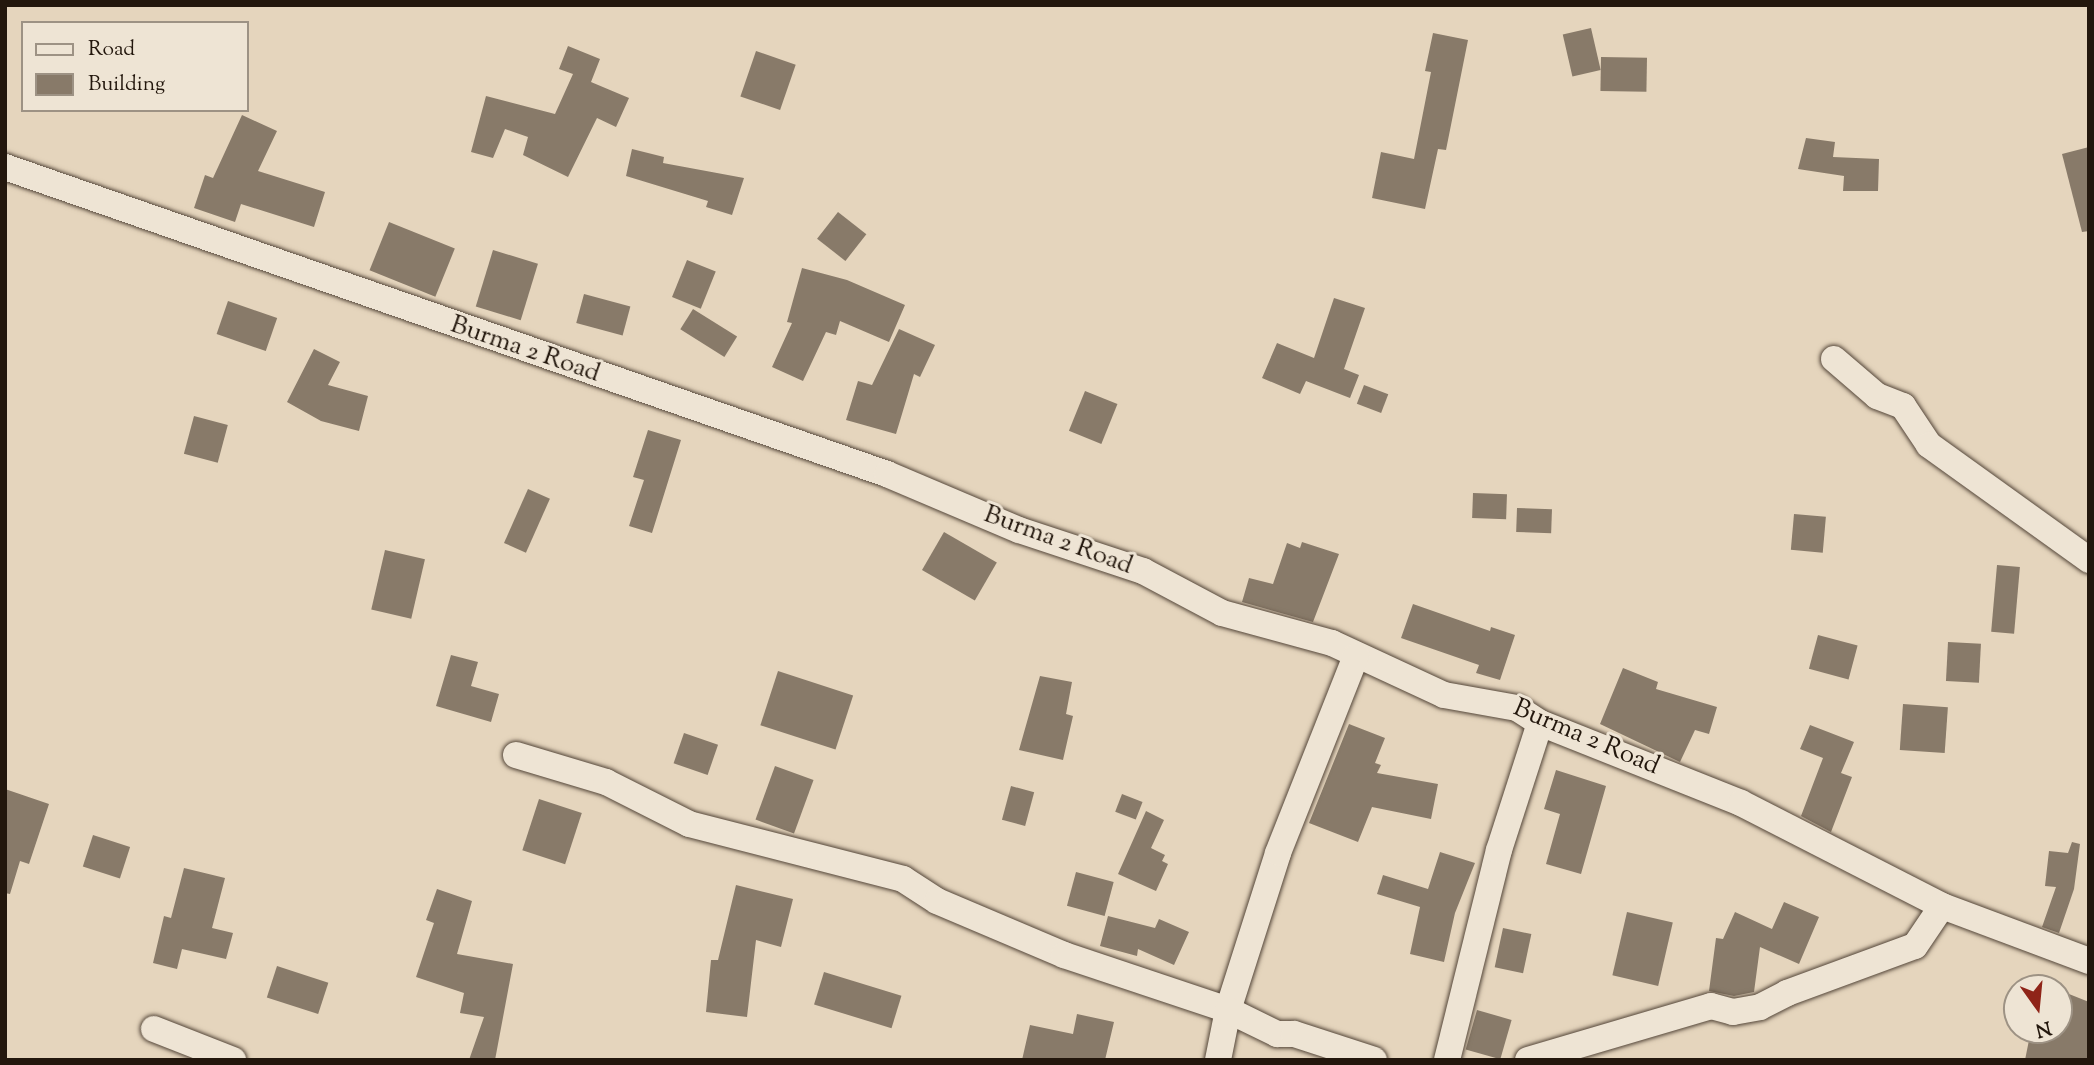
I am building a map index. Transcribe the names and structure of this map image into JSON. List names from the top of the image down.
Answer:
{
  "streets": {
    "street": ["Burma 2 Road"]
  },
  "legend": ["Road", "Building"],
  "north": "bottom"
}
